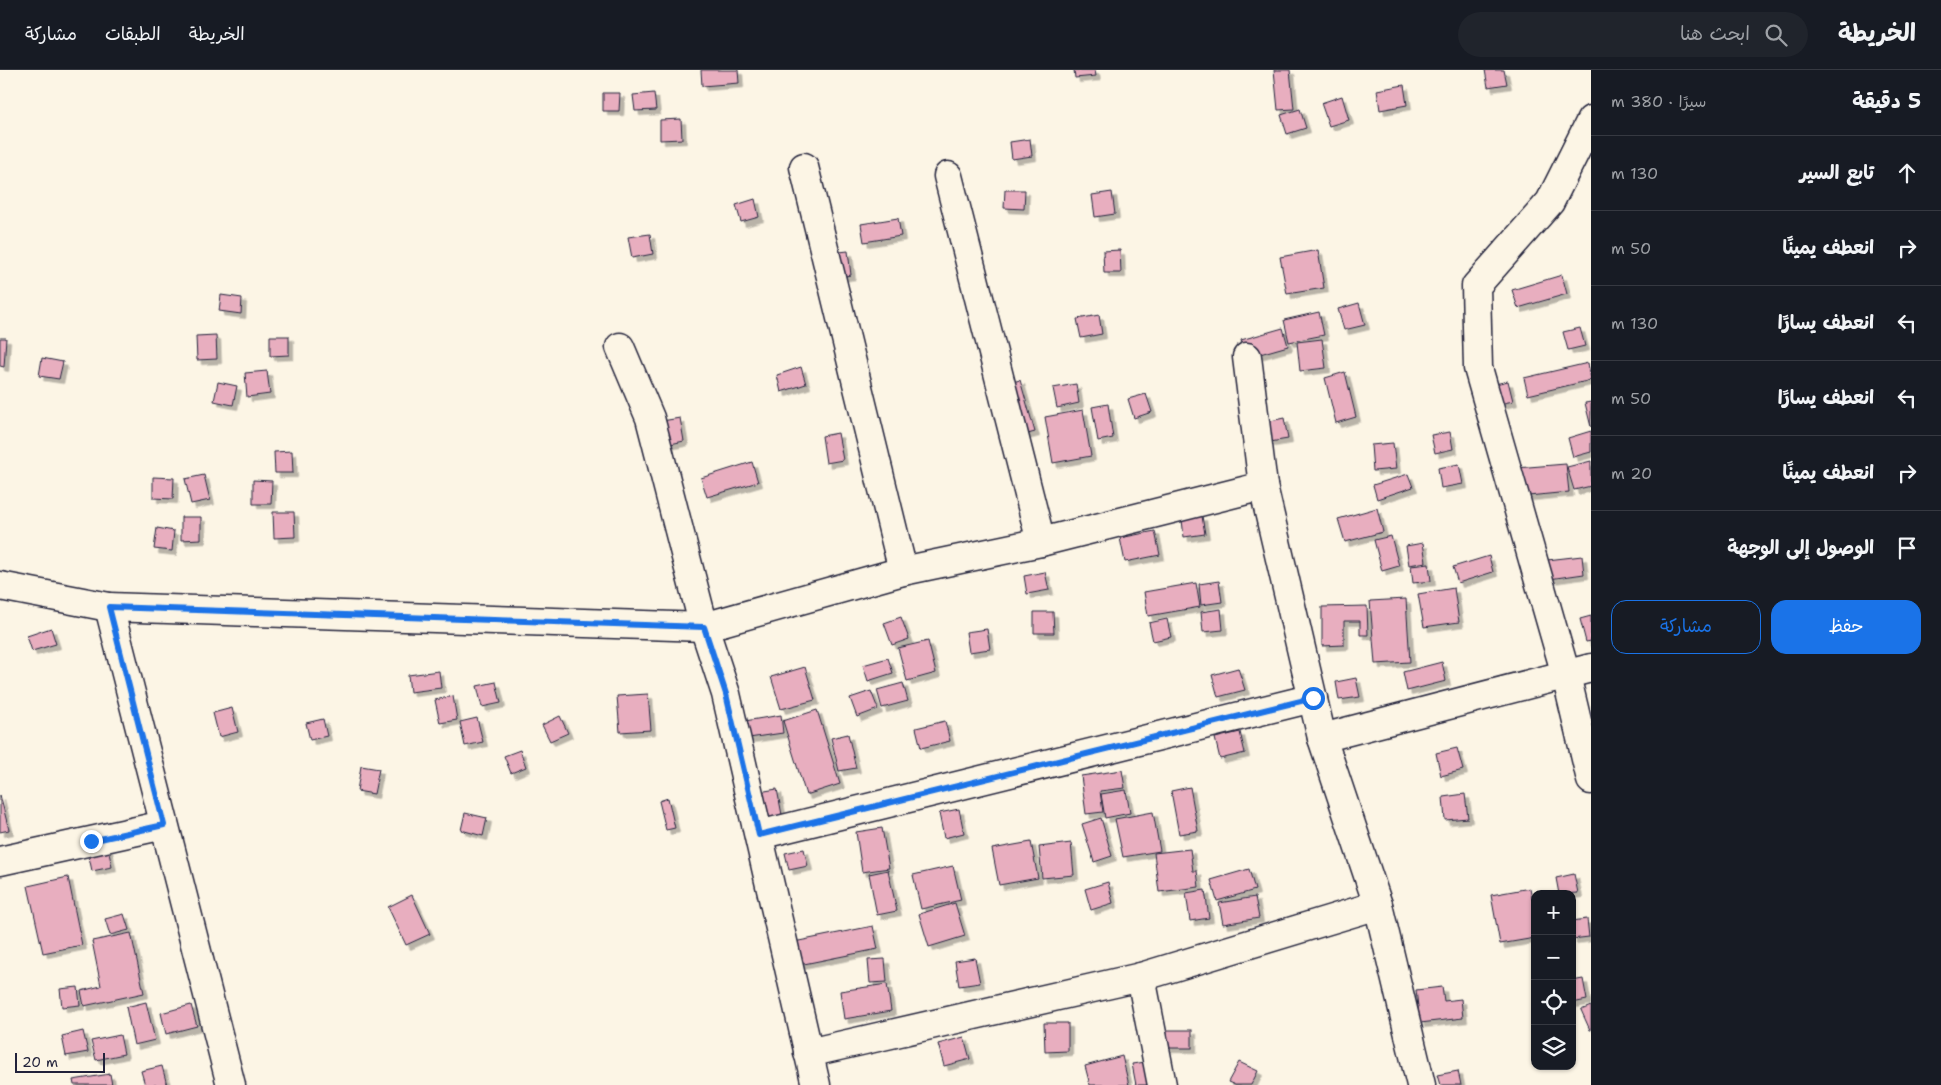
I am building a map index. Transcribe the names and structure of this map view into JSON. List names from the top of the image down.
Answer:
{
  "scale_bar": "20 m",
  "page": {
    "header": "الخريطة",
    "search": "ابحث هنا",
    "nav": ["الخريطة", "الطبقات", "مشاركة"],
    "heading": ["5 دقيقة", "سيرًا · 380 m"],
    "list": [
      ["تابع السير", "130 m"],
      ["انعطف يمينًا", "50 m"],
      ["انعطف يسارًا", "130 m"],
      ["انعطف يسارًا", "50 m"],
      ["انعطف يمينًا", "20 m"],
      "الوصول إلى الوجهة"
    ],
    "buttons": ["حفظ", "مشاركة"],
    "map_buttons": ["+", "−"],
    "scale": "20 m"
  }
}
